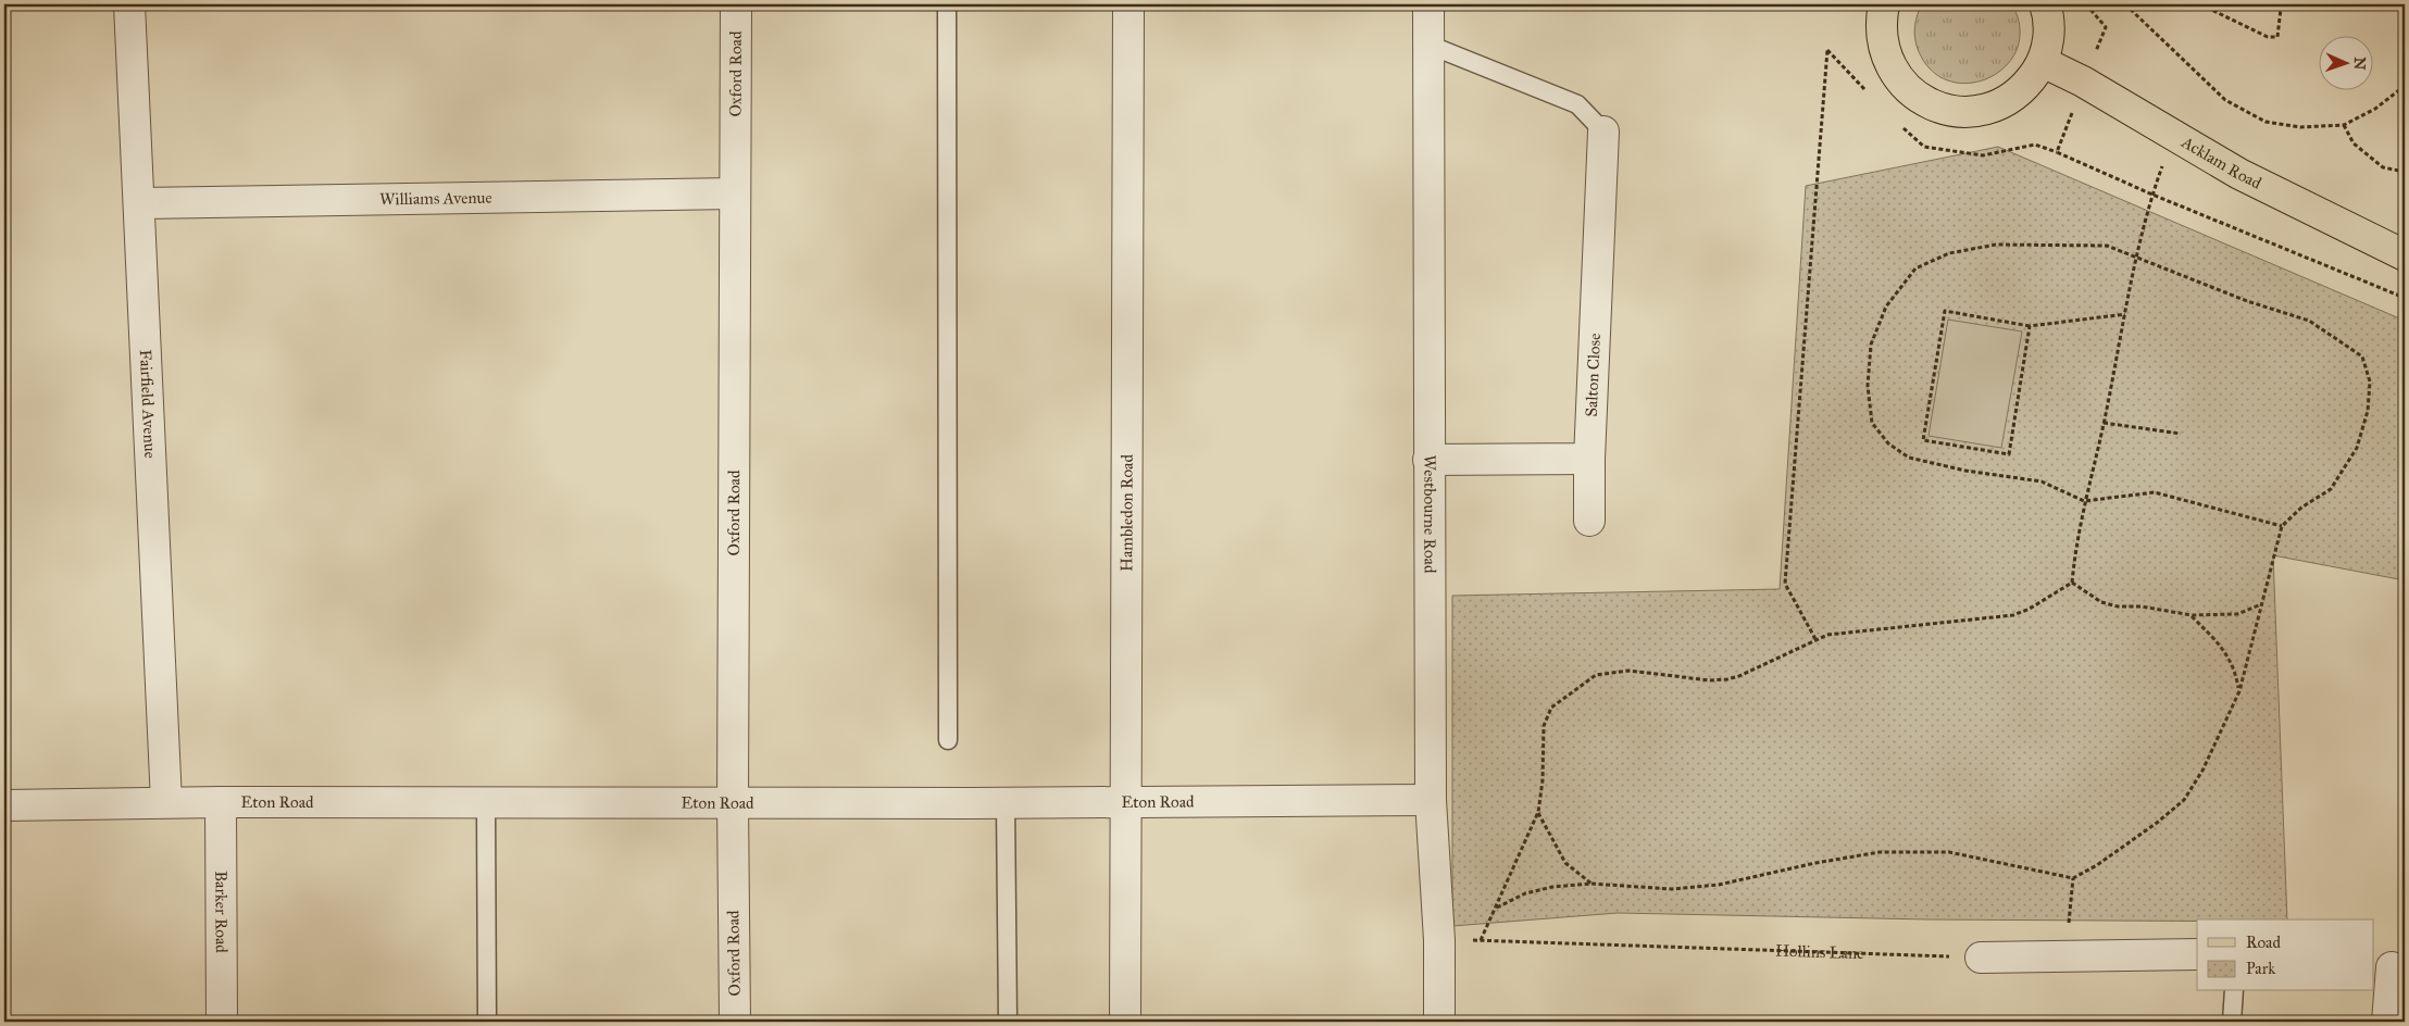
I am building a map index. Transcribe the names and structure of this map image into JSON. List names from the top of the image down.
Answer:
{
  "streets": {
    "main road": ["Acklam Road"],
    "street": [
      "Oxford Road",
      "Williams Avenue",
      "Salton Close",
      "Fairfield Avenue",
      "Hambledon Road",
      "Westbourne Road",
      "Eton Road",
      "Barker Road"
    ],
    "path": ["Hollins Lane"]
  },
  "crossings": [
    ["Oxford Road", "Williams Avenue"],
    ["Oxford Road", "Eton Road"],
    ["Williams Avenue", "Fairfield Avenue"],
    ["Fairfield Avenue", "Eton Road"],
    ["Hambledon Road", "Eton Road"],
    ["Westbourne Road", "Eton Road"],
    ["Westbourne Road", "Hollins Lane"],
    ["Eton Road", "Barker Road"]
  ],
  "legend": ["Road", "Park"],
  "north": "right"
}
